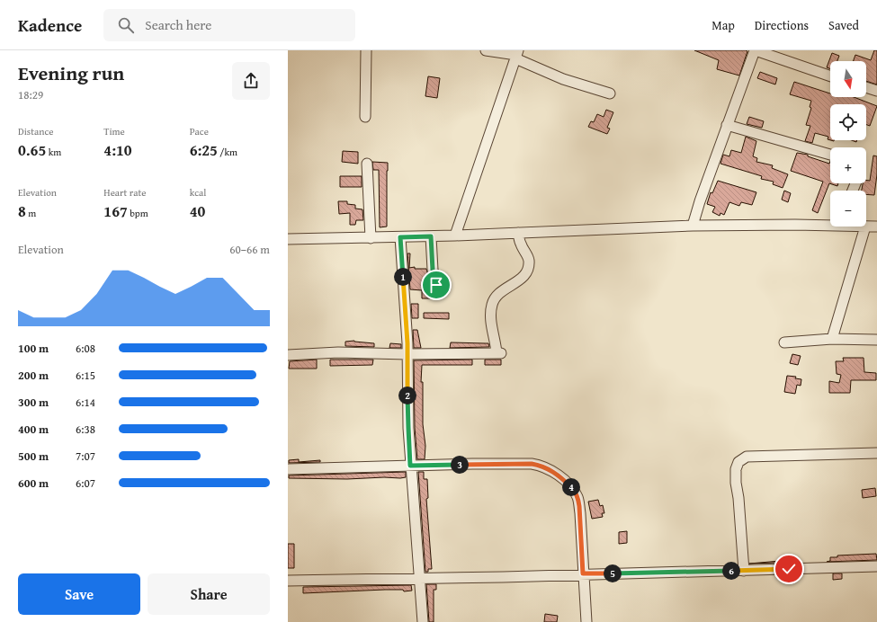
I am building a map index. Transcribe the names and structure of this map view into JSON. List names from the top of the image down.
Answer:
{
  "north": "bottom",
  "page": {
    "header": "Kadence",
    "search": "Search here",
    "nav": ["Map", "Directions", "Saved"],
    "heading": ["Evening run", "18:29"],
    "map_buttons": ["+", "−"],
    "stats": [
      ["Distance", "0.65 km"],
      ["Time", "4:10"],
      ["Pace", "6:25 /km"],
      ["Elevation", "8 m"],
      ["Heart rate", "167 bpm"],
      ["kcal", "40"]
    ],
    "chart": ["Elevation", "60–66 m"],
    "pins": [
      "1",
      "2",
      "3",
      "4",
      "6",
      "5"
    ],
    "list": [
      {
        "name": "100 m",
        "note": "6:08"
      },
      {
        "name": "200 m",
        "note": "6:15"
      },
      {
        "name": "300 m",
        "note": "6:14"
      },
      {
        "name": "400 m",
        "note": "6:38"
      },
      {
        "name": "500 m",
        "note": "7:07"
      },
      {
        "name": "600 m",
        "note": "6:07"
      }
    ],
    "buttons": ["Save", "Share"]
  }
}
